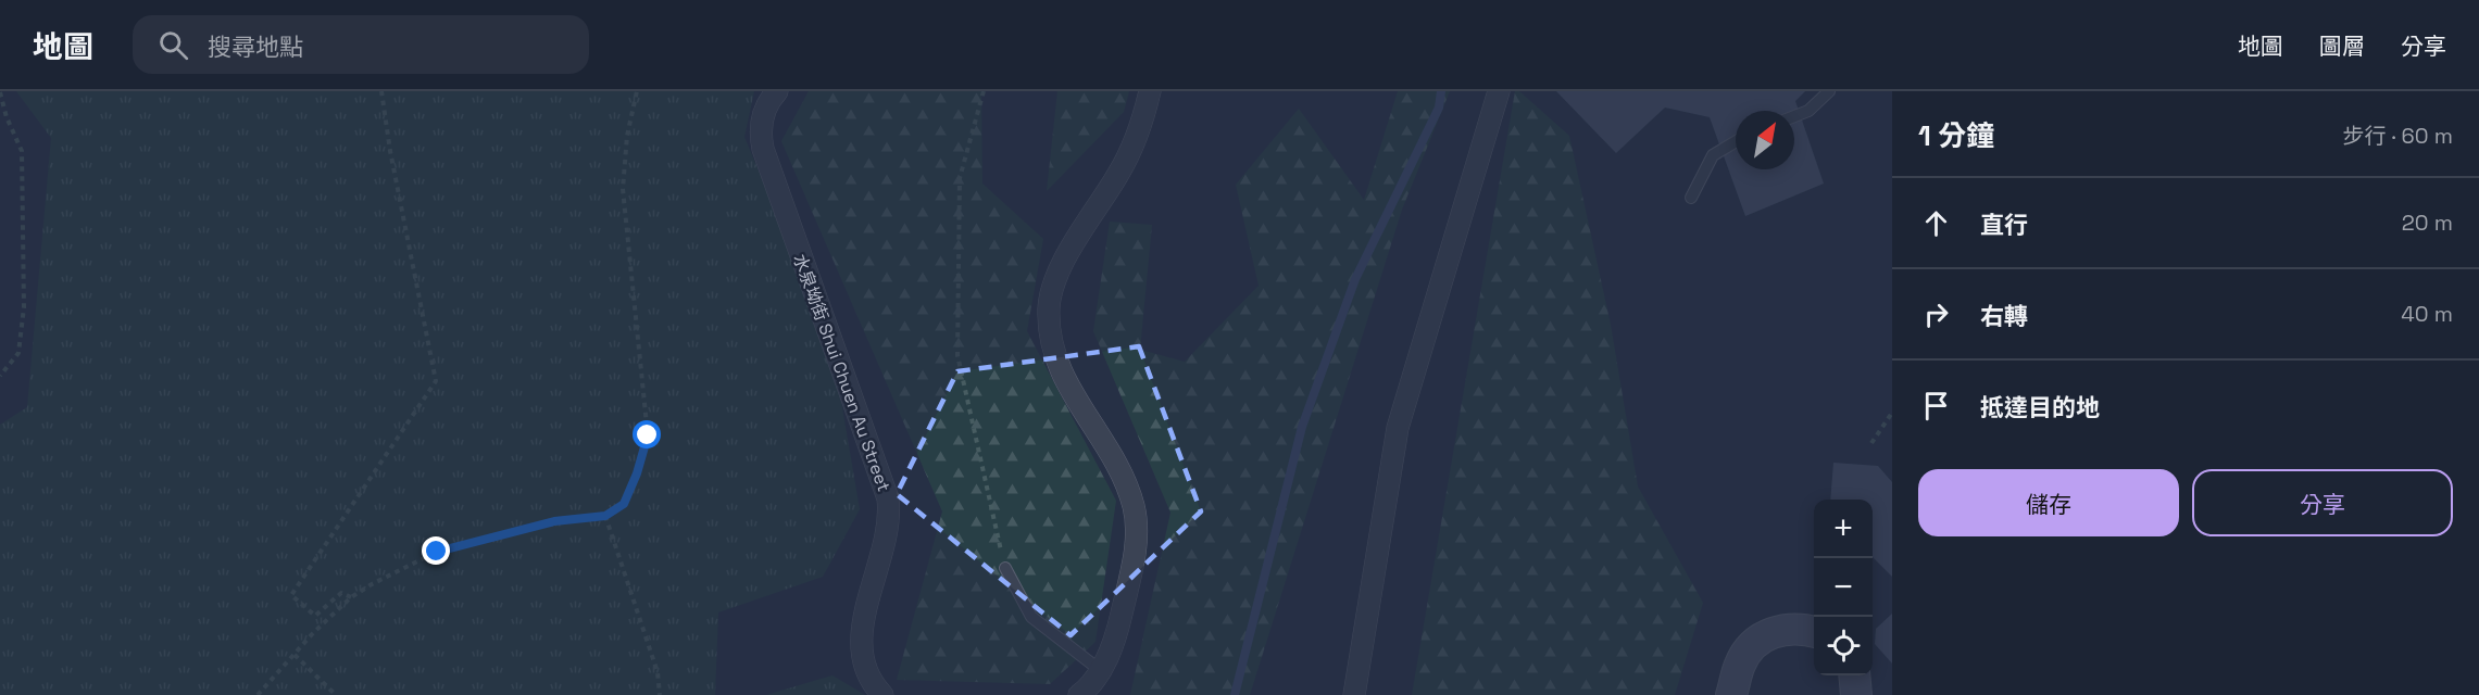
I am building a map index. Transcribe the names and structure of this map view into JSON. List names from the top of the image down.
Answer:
{
  "streets": {
    "street": ["水泉坳街 Shui Chuen Au Street"]
  },
  "north": "top right",
  "page": {
    "header": "地圖",
    "search": "搜尋地點",
    "nav": ["地圖", "圖層", "分享"],
    "heading": ["1 分鐘", "步行 · 60 m"],
    "list": [
      ["直行", "20 m"],
      ["右轉", "40 m"],
      "抵達目的地"
    ],
    "buttons": ["儲存", "分享"],
    "map_buttons": ["+", "−"]
  }
}
